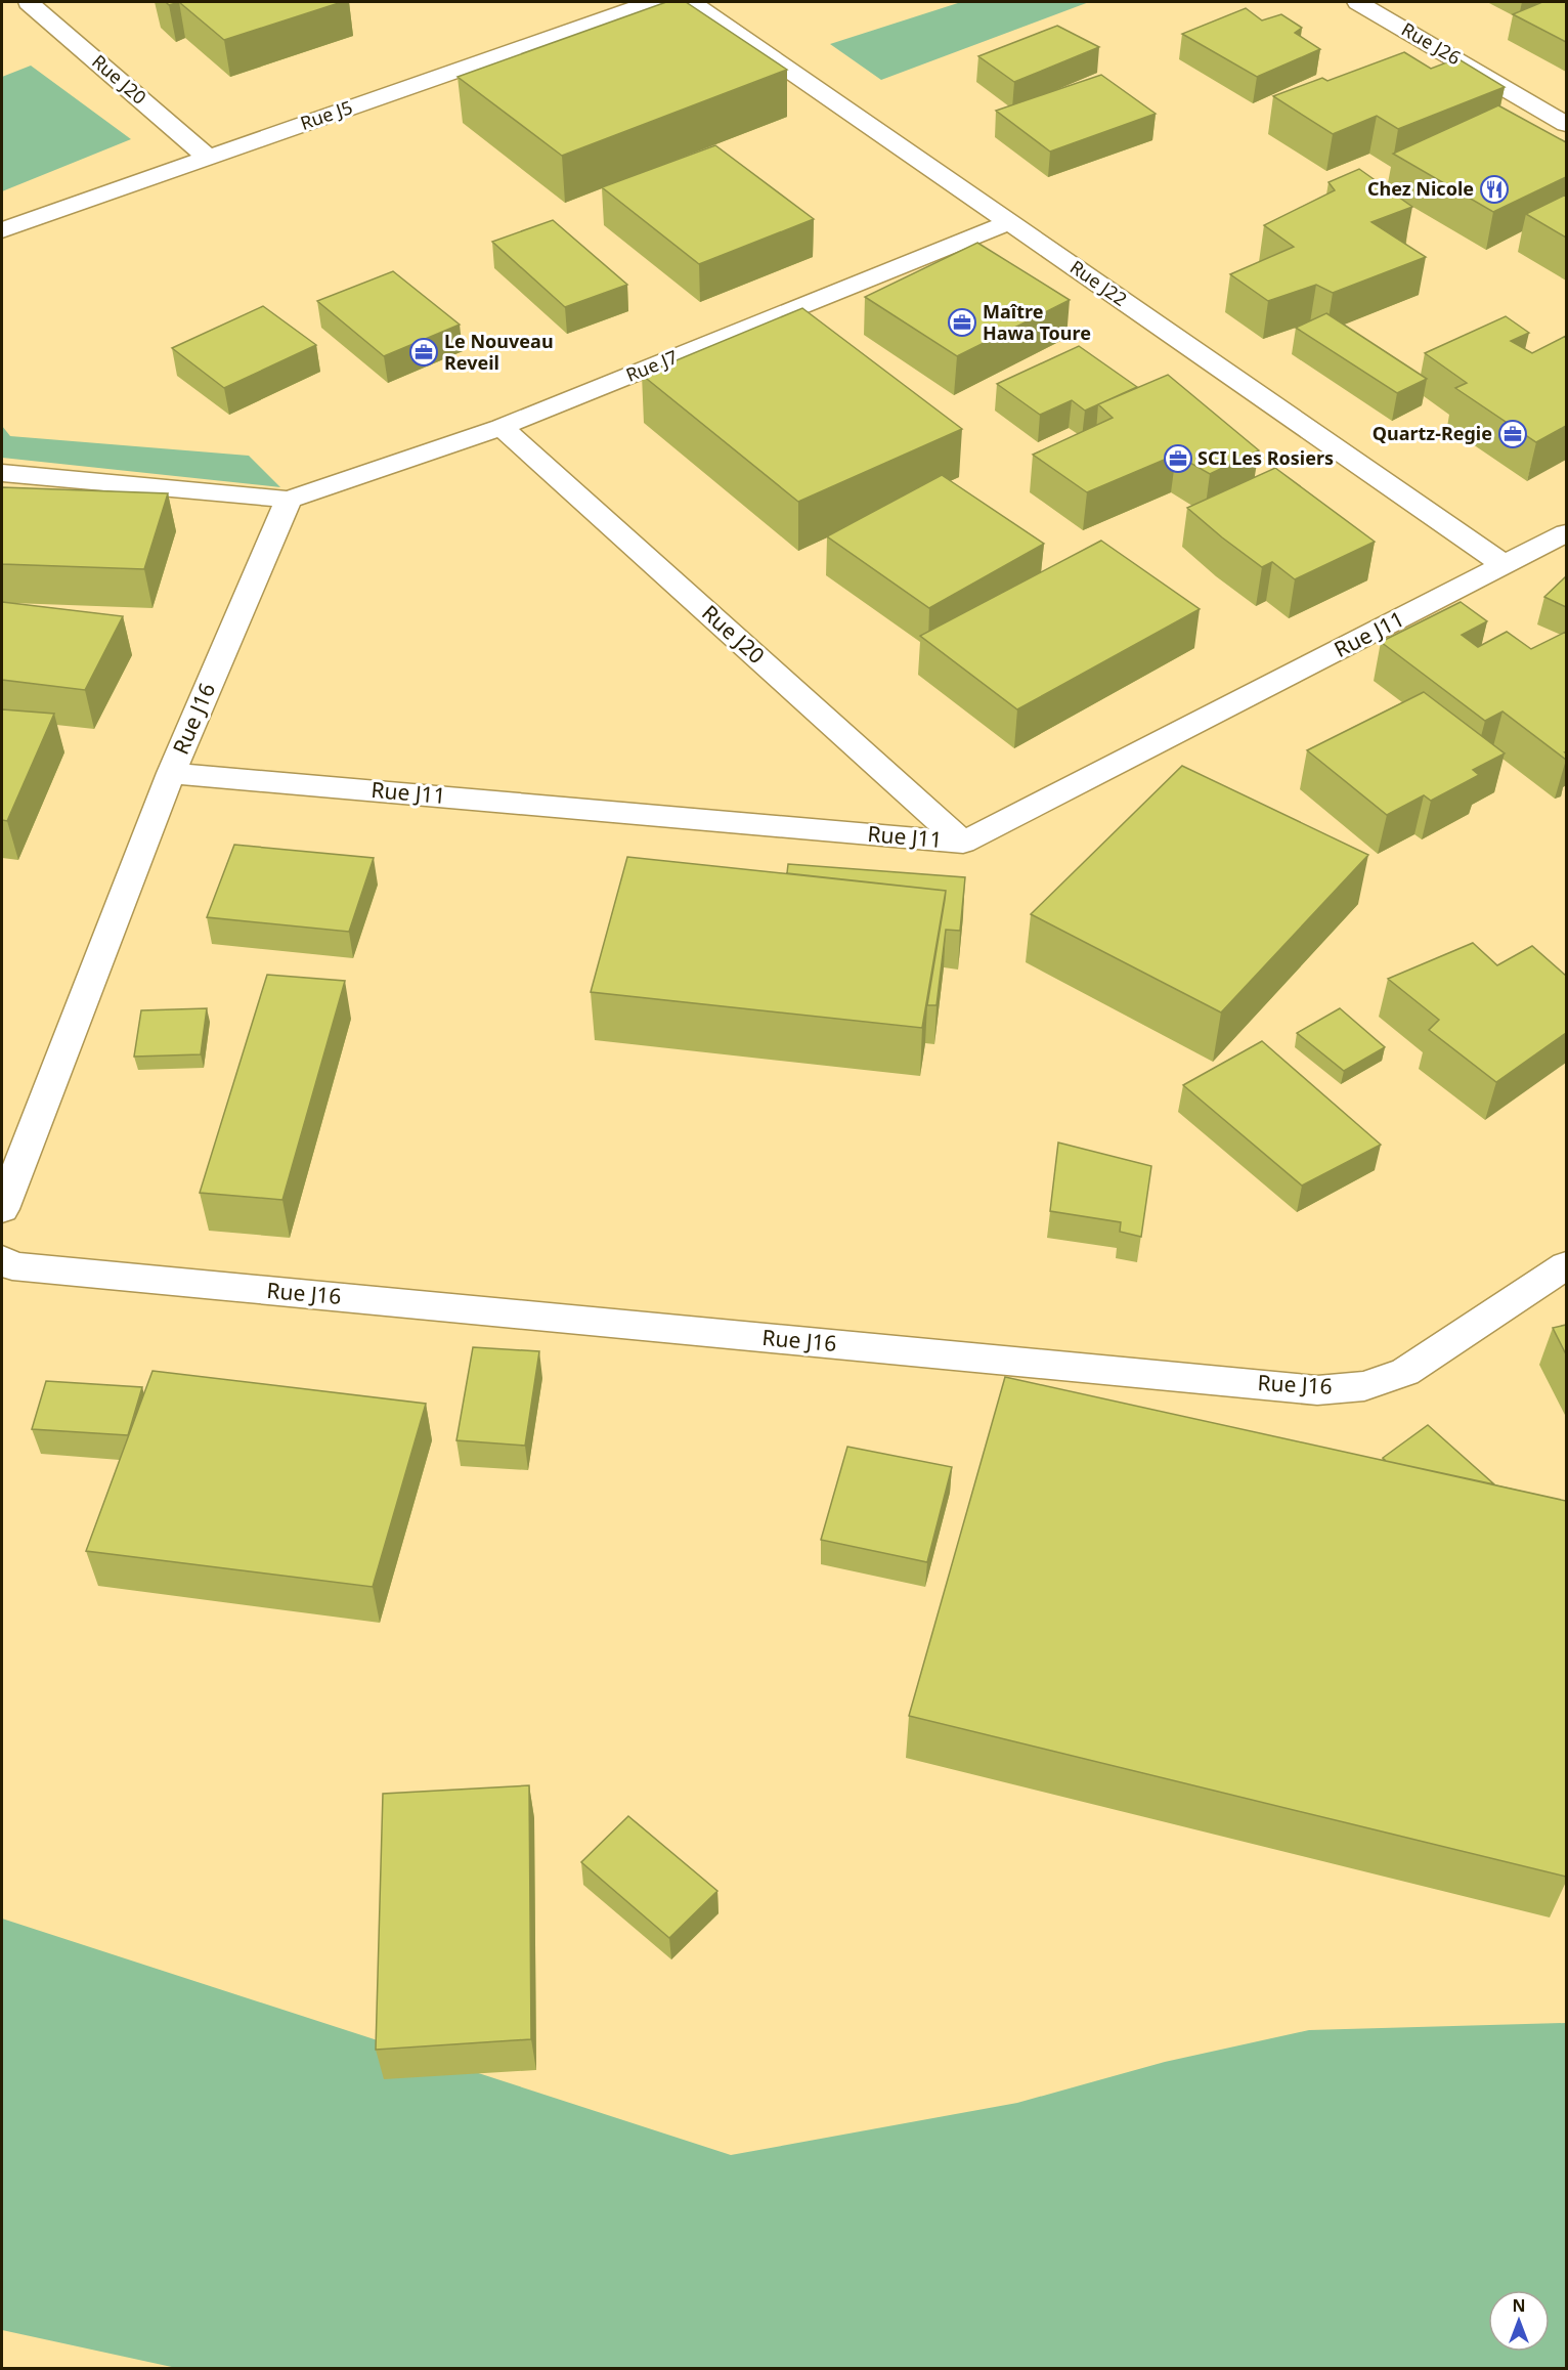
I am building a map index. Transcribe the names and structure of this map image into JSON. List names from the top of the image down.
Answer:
{
  "streets": {
    "street": [
      "Rue J26",
      "Rue J20",
      "Rue J5",
      "Rue J22",
      "Rue J7",
      "Rue J11",
      "Rue J16"
    ]
  },
  "crossings": [
    ["Rue J20", "Rue J5"],
    ["Rue J20", "Rue J7"],
    ["Rue J20", "Rue J11"],
    ["Rue J22", "Rue J7"],
    ["Rue J22", "Rue J11"],
    ["Rue J7", "Rue J16"],
    ["Rue J11", "Rue J16"]
  ],
  "places": {
    "restaurant": ["Chez Nicole"],
    "office": [
      "Maître Hawa Toure",
      "Le Nouveau Reveil",
      "Quartz-Regie",
      "SCI Les Rosiers"
    ]
  },
  "north": "top"
}
